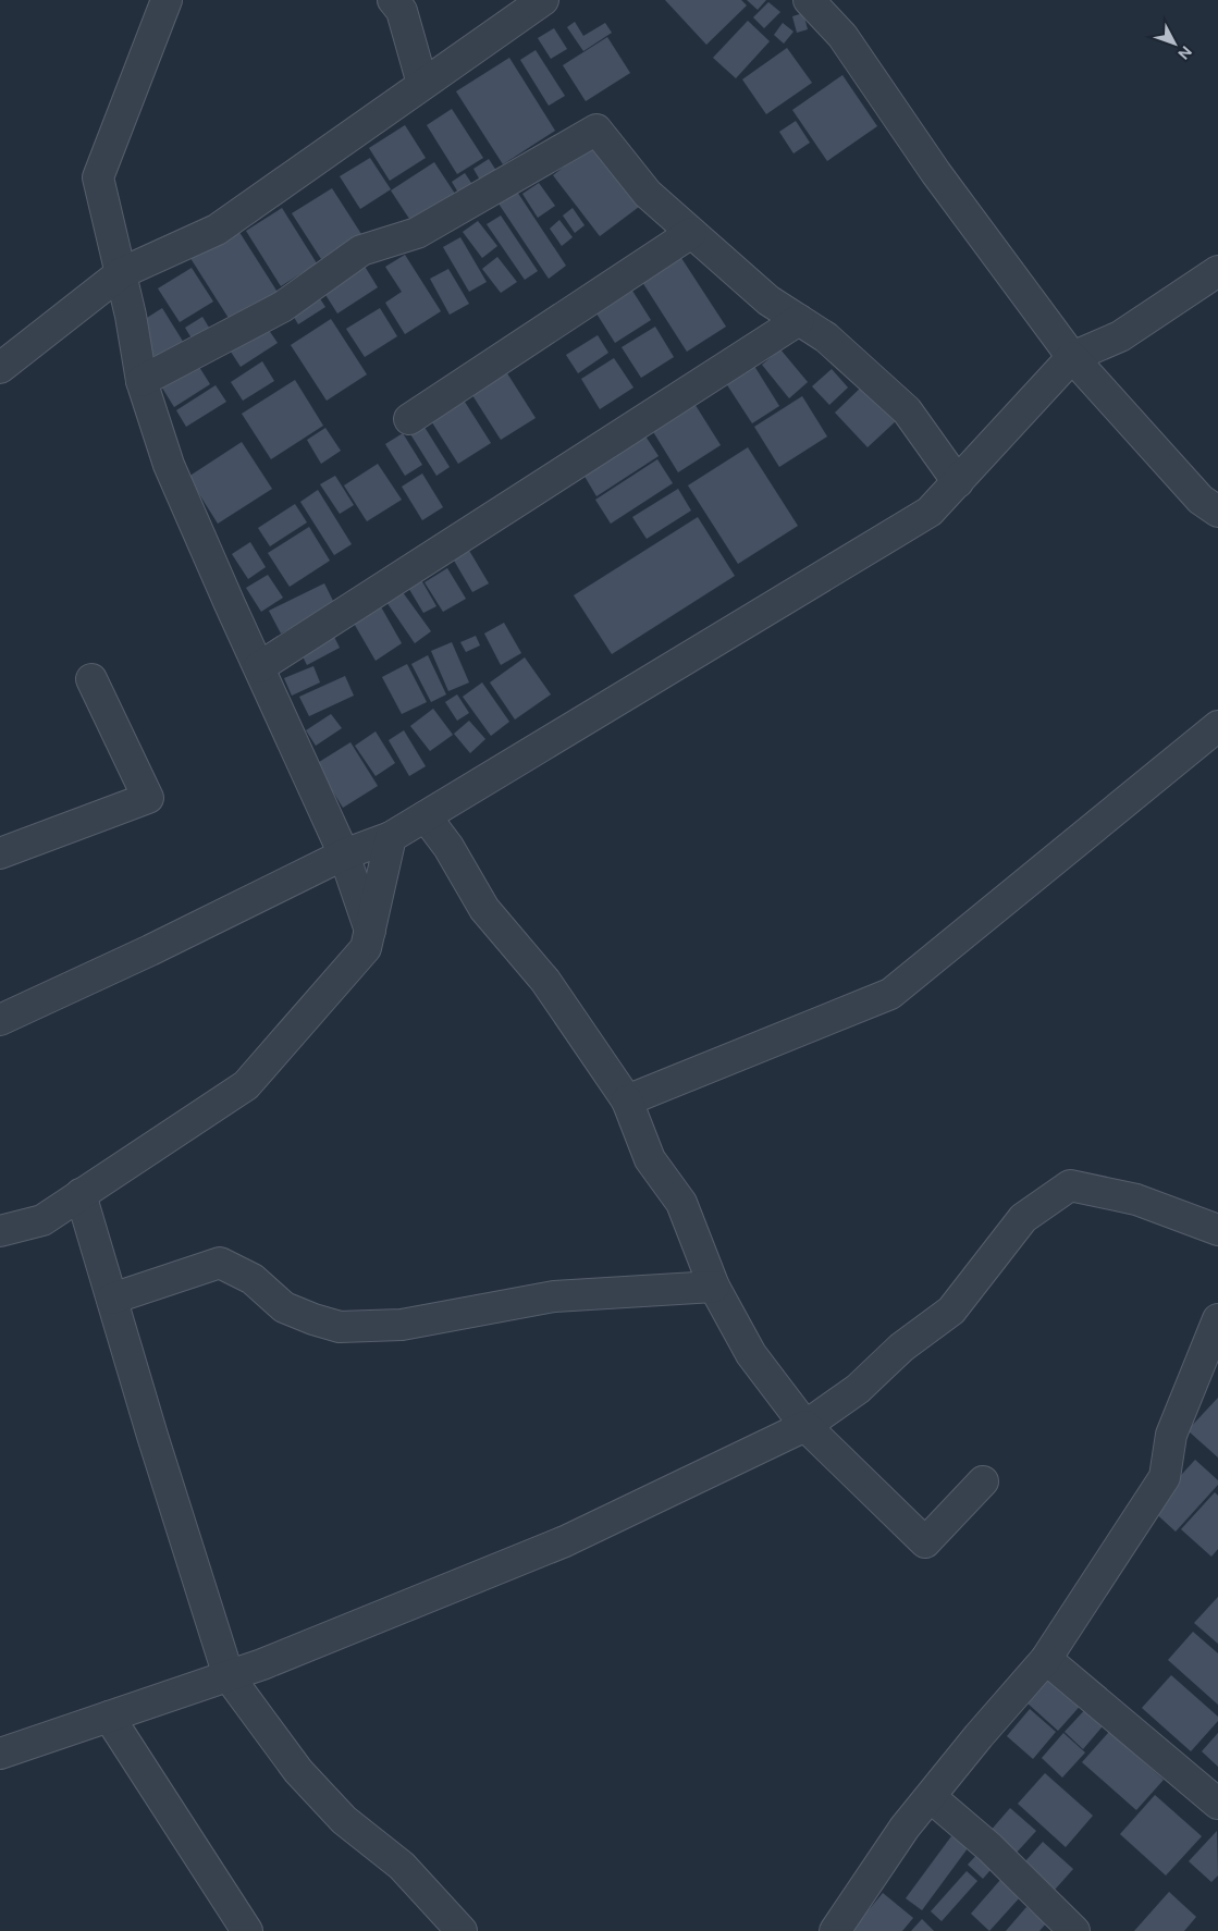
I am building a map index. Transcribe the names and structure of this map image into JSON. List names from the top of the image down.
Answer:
{
  "north": "bottom right"
}
